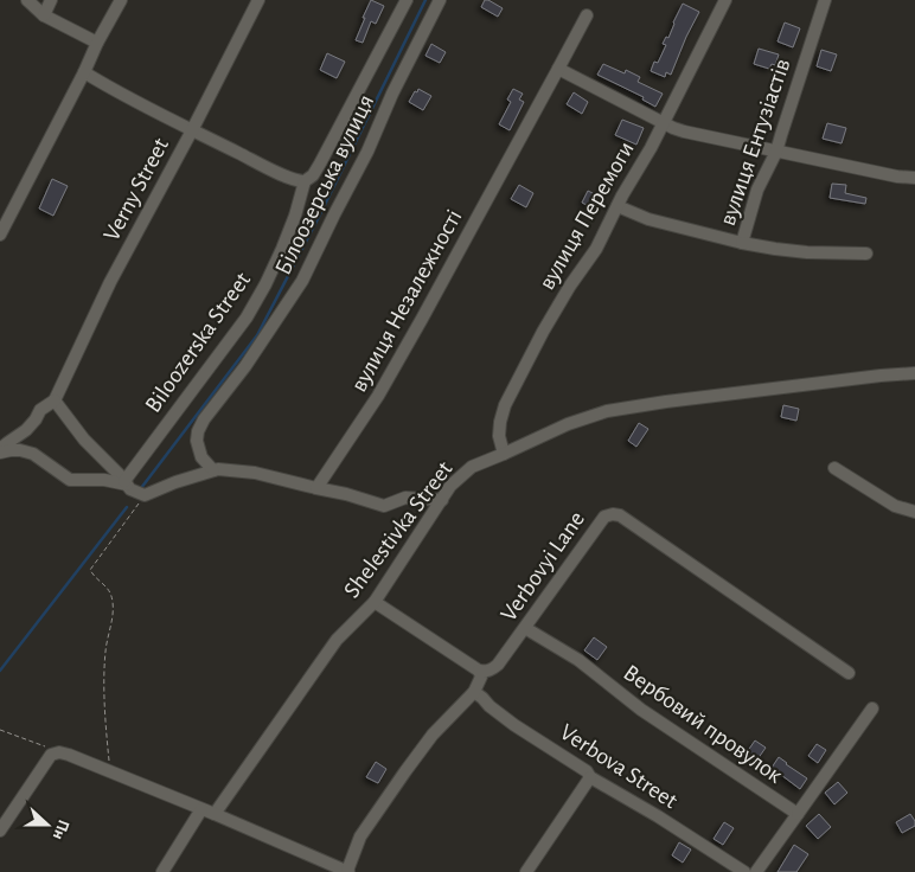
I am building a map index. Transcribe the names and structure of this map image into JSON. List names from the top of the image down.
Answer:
{
  "streets": {
    "street": [
      "вулиця Ентузіастів",
      "Білоозерська вулиця",
      "Verny Street",
      "вулиця Перемоги",
      "вулиця Незалежності",
      "Biloozerska Street",
      "Shelestivka Street",
      "Verbovyi Lane",
      "Вербовий провулок",
      "Verbova Street"
    ]
  },
  "crossings": [
    ["вулиця Ентузіастів", "вулиця Перемоги"],
    ["вулиця Перемоги", "Shelestivka Street"],
    ["Verbovyi Lane", "Вербовий провулок"]
  ],
  "north": "right"
}
